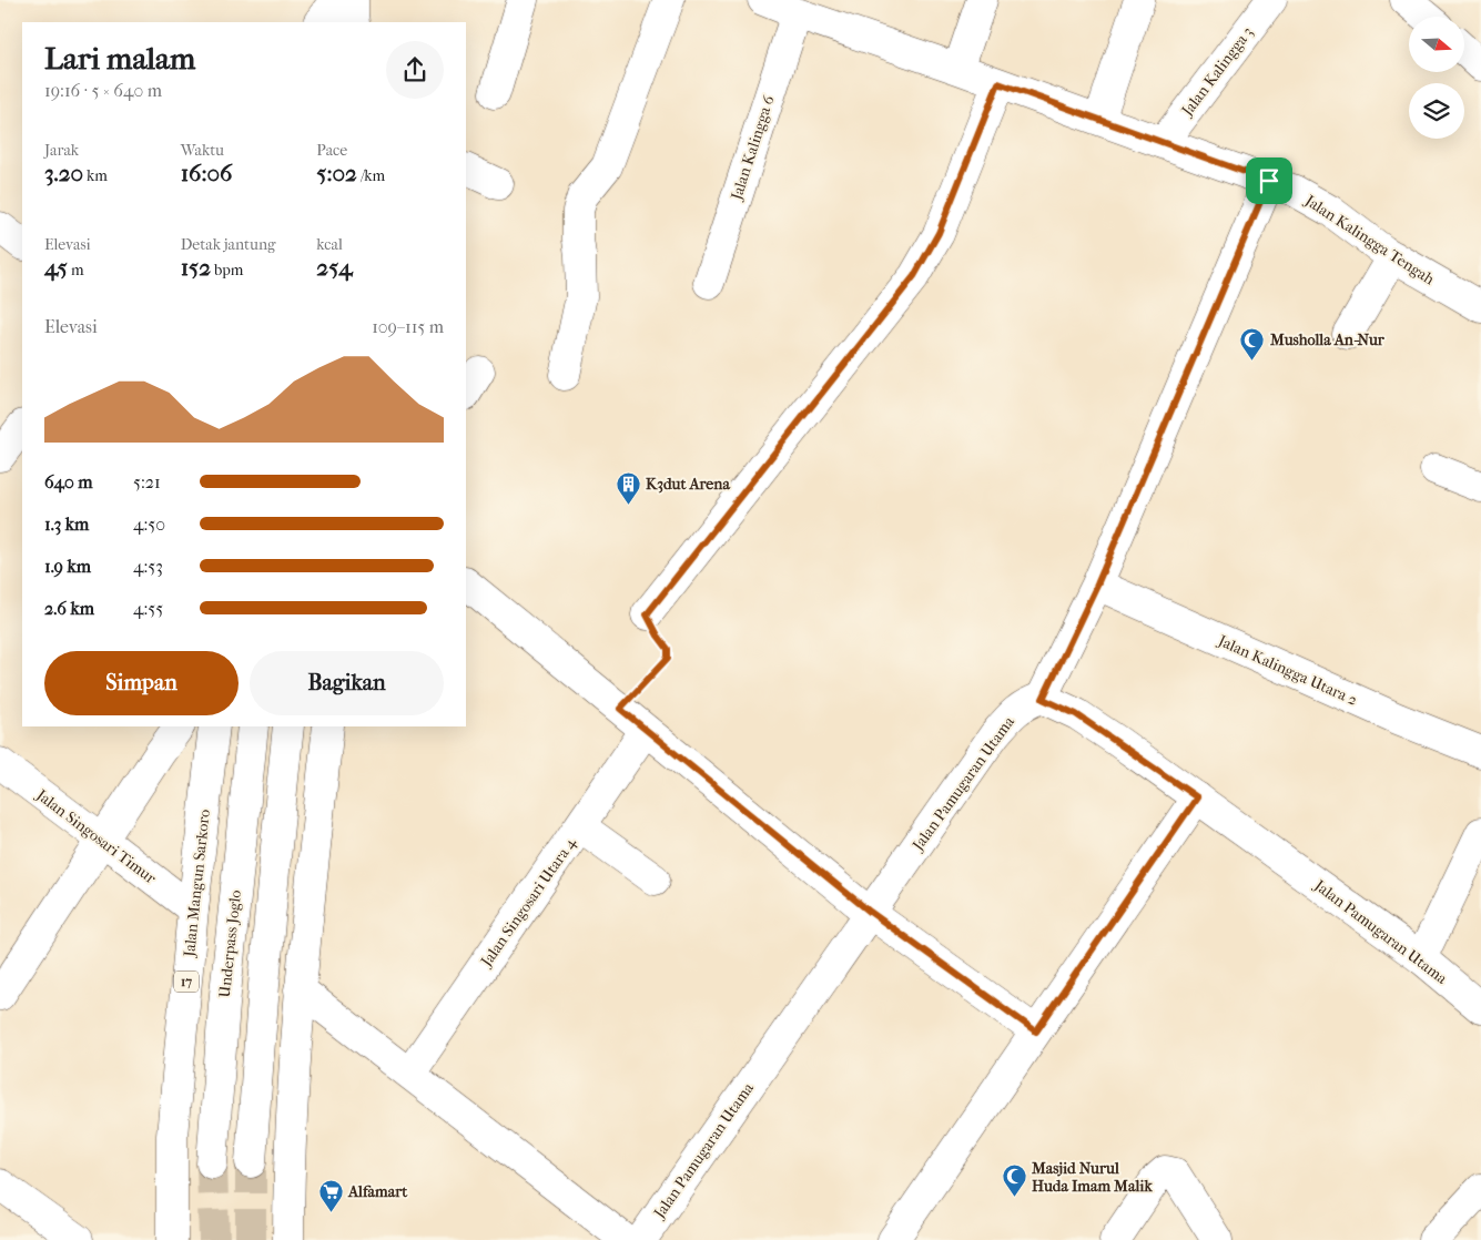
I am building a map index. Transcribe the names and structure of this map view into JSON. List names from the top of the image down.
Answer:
{
  "streets": {
    "main road": [
      "Jalan Kalingga 3",
      "Jalan Kalingga 6",
      "Jalan Kalingga Tengah",
      "Jalan Kalingga Utara 2",
      "Jalan Pamugaran Utama",
      "Jalan Singosari Timur",
      "Jalan Mangun Sarkoro",
      "Jalan Singosari Utara 4",
      "Underpass Joglo",
      "17"
    ]
  },
  "crossings": [
    ["Jalan Kalingga 3", "Jalan Kalingga Tengah"],
    ["Jalan Kalingga 6", "Jalan Kalingga Tengah"],
    ["Jalan Singosari Timur", "Jalan Mangun Sarkoro"]
  ],
  "places": {
    "mosque": ["Musholla An-Nur", "Masjid Nurul Huda Imam Malik"],
    "building": ["K3dut Arena"],
    "supermarket": ["Alfamart"]
  },
  "north": "right",
  "page": {
    "heading": ["Lari malam", "19:16 · 5 × 640 m"],
    "stats": [
      ["Jarak", "3.20 km"],
      ["Waktu", "16:06"],
      ["Pace", "5:02 /km"],
      ["Elevasi", "45 m"],
      ["Detak jantung", "152 bpm"],
      ["kcal", "254"]
    ],
    "chart": ["Elevasi", "109–115 m"],
    "list": [
      {
        "name": "640 m",
        "note": "5:21"
      },
      {
        "name": "1.3 km",
        "note": "4:50"
      },
      {
        "name": "1.9 km",
        "note": "4:53"
      },
      {
        "name": "2.6 km",
        "note": "4:55"
      }
    ],
    "buttons": ["Simpan", "Bagikan"]
  }
}
